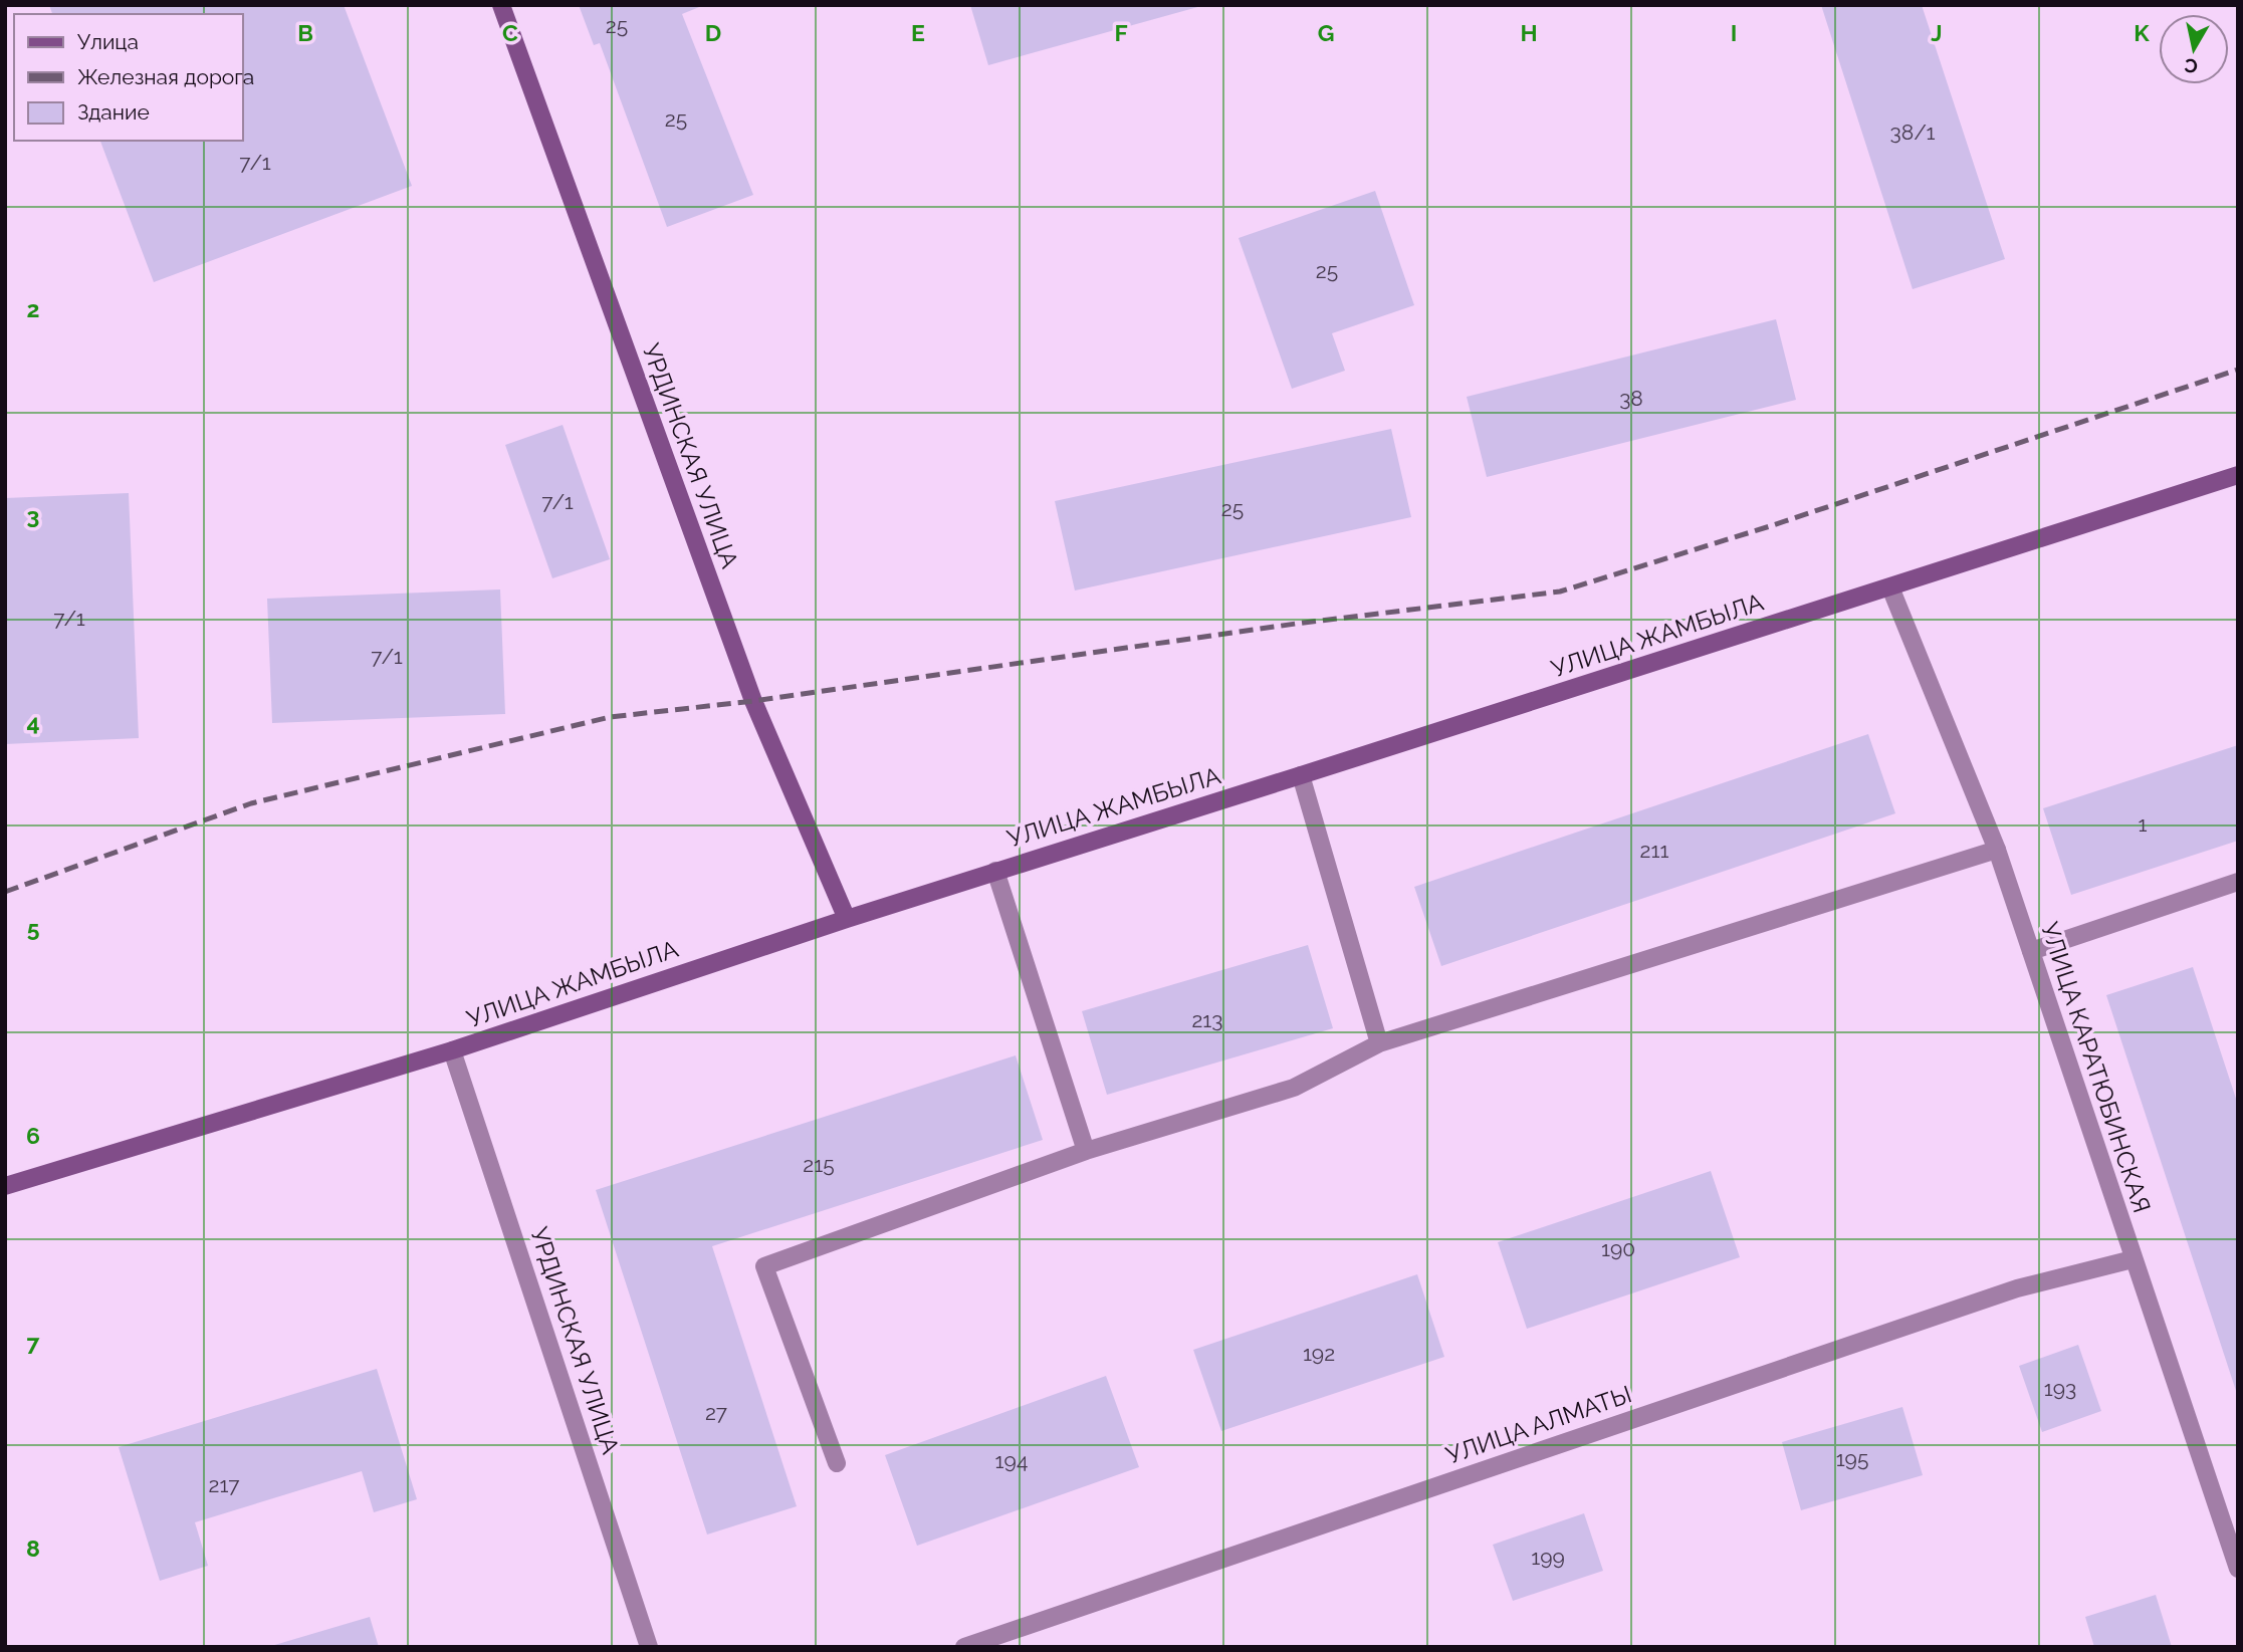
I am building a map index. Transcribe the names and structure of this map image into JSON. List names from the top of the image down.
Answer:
{
  "streets": {
    "street": [
      "УРДИНСКАЯ УЛИЦА",
      "УЛИЦА ЖАМБЫЛА",
      "УЛИЦА КАРАТЮБИНСКАЯ",
      "УЛИЦА АЛМАТЫ"
    ]
  },
  "crossings": [
    ["УРДИНСКАЯ УЛИЦА", "УЛИЦА ЖАМБЫЛА"],
    ["УЛИЦА ЖАМБЫЛА", "УЛИЦА КАРАТЮБИНСКАЯ"],
    ["УЛИЦА КАРАТЮБИНСКАЯ", "УЛИЦА АЛМАТЫ"]
  ],
  "house_numbers": [
    "25",
    "25",
    "38/1",
    "7/1",
    "25",
    "38",
    "7/1",
    "25",
    "7/1",
    "7/1",
    "1",
    "211",
    "213",
    "215",
    "190",
    "192",
    "193",
    "27",
    "195",
    "194",
    "217",
    "199"
  ],
  "legend": ["Улица", "Железная дорога", "Здание"],
  "north": "bottom",
  "grid": {
    "columns": [
      "B",
      "C",
      "D",
      "E",
      "F",
      "G",
      "H",
      "I",
      "J",
      "K"
    ],
    "rows": [
      "2",
      "3",
      "4",
      "5",
      "6",
      "7",
      "8"
    ]
  }
}
